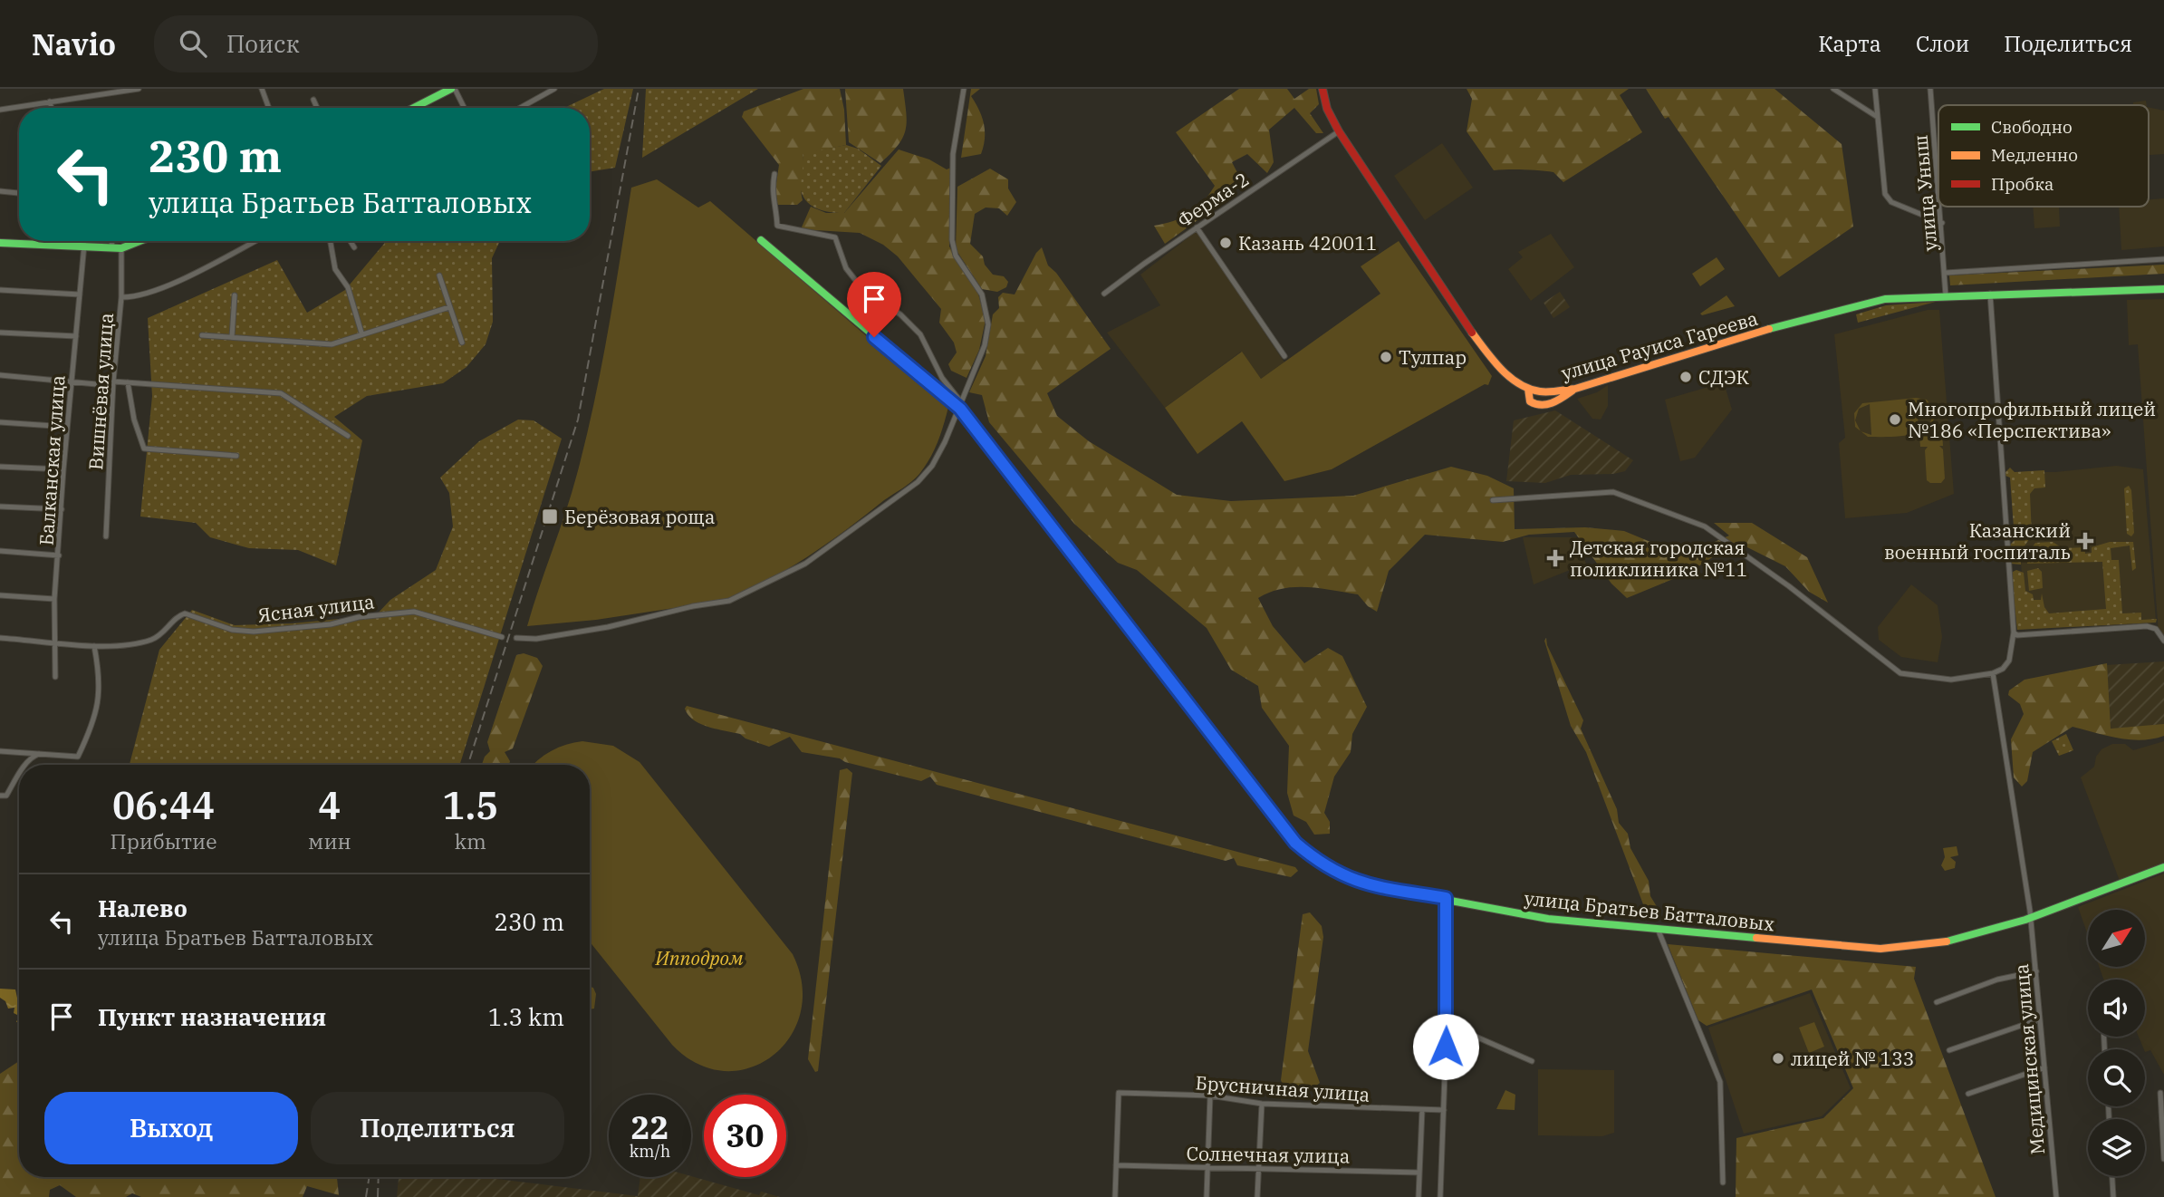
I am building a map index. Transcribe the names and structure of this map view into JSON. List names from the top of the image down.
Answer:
{
  "streets": {
    "street": [
      "улица Уныш",
      "Ферма-2",
      "улица Рауиса Гареева",
      "Вишнёвая улица",
      "Балканская улица",
      "Ясная улица",
      "улица Братьев Батталовых",
      "Медицинская улица",
      "Брусничная улица",
      "Солнечная улица"
    ]
  },
  "crossings": [
    ["улица Уныш", "улица Рауиса Гареева"],
    ["Балканская улица", "Ясная улица"],
    ["улица Братьев Батталовых", "Медицинская улица"],
    ["Брусничная улица", "Солнечная улица"]
  ],
  "parks": ["Ипподром"],
  "places": {
    "other": [
      "Казань 420011",
      "Тулпар",
      "СДЭК",
      "Многопрофильный лицей №186 «Перспектива»",
      "лицей № 133"
    ],
    "transit": ["Берёзовая роща"],
    "health": ["Казанский военный госпиталь", "Детская городская поликлиника №11"]
  },
  "legend": ["Свободно", "Медленно", "Пробка"],
  "north": "top right",
  "page": {
    "header": "Navio",
    "search": "Поиск",
    "nav": ["Карта", "Слои", "Поделиться"],
    "turn": ["230 m", "улица Братьев Батталовых"],
    "eta": [
      "06:44",
      "Прибытие",
      "4",
      "мин",
      "1.5",
      "km"
    ],
    "list": [
      {
        "name": "Налево",
        "note": "улица Братьев Батталовых",
        "value": "230 m"
      },
      {
        "name": "Пункт назначения",
        "value": "1.3 km"
      }
    ],
    "buttons": ["Выход", "Поделиться"],
    "speed": "22 km/h",
    "limit": "30"
  }
}
